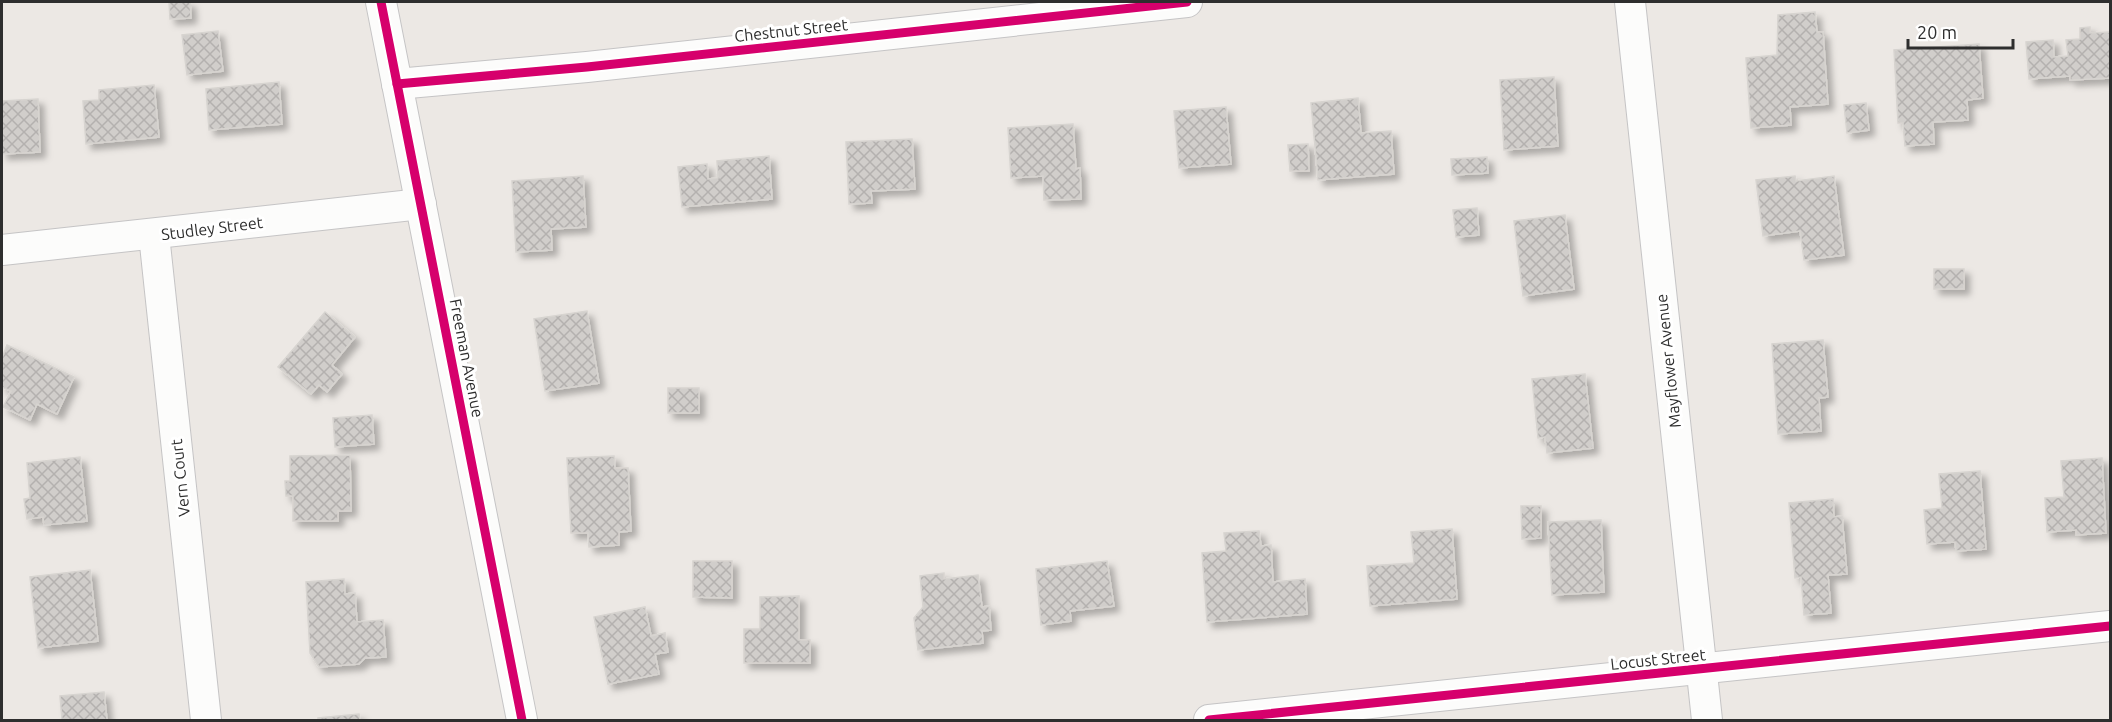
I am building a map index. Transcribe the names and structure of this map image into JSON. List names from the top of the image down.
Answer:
{
  "streets": {
    "street": [
      "Chestnut Street",
      "Studley Street",
      "Freeman Avenue",
      "Mayflower Avenue",
      "Vern Court",
      "Locust Street"
    ]
  },
  "crossings": [
    ["Chestnut Street", "Freeman Avenue"],
    ["Studley Street", "Freeman Avenue"],
    ["Studley Street", "Vern Court"],
    ["Mayflower Avenue", "Locust Street"]
  ],
  "scale_bar": "20 m"
}
